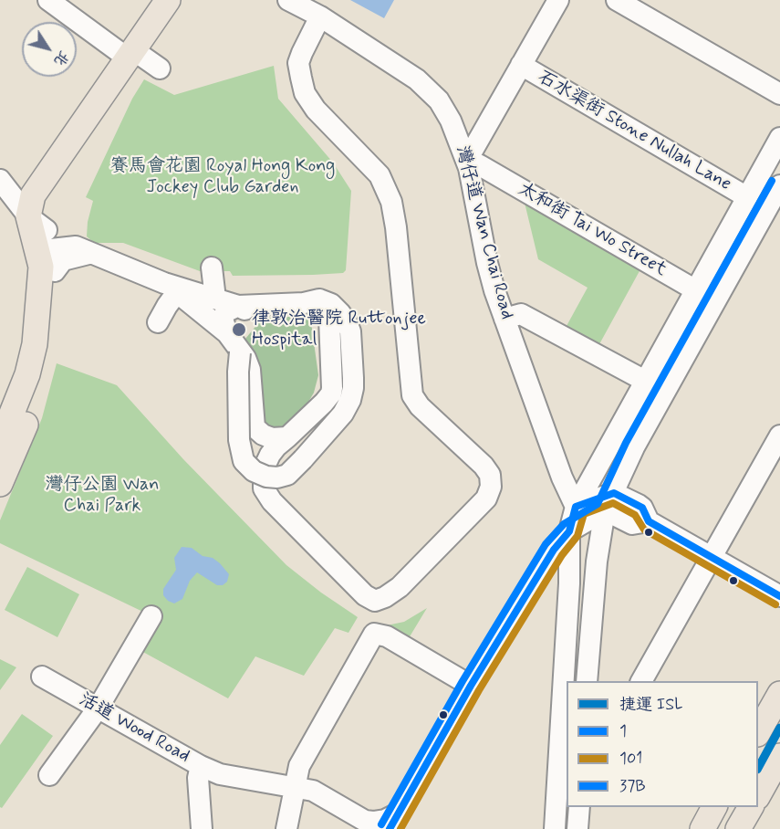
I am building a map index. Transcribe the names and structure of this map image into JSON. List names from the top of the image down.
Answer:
{
  "streets": {
    "street": [
      "石水渠街 Stone Nullah Lane",
      "太和街 Tai Wo Street",
      "灣仔道 Wan Chai Road",
      "活道 Wood Road"
    ]
  },
  "crossings": [
    ["太和街 Tai Wo Street", "灣仔道 Wan Chai Road"]
  ],
  "parks": ["賽馬會花園 Royal Hong Kong Jockey Club Garden", "灣仔公園 Wan Chai Park"],
  "places": ["律敦治醫院 Ruttonjee Hospital"],
  "lines": [
    "transit line 37B",
    "transit line 1",
    "transit line 101",
    "metro line ISL"
  ],
  "legend": [
    "捷運 ISL",
    "1",
    "101",
    "37B"
  ],
  "north": "bottom right"
}
